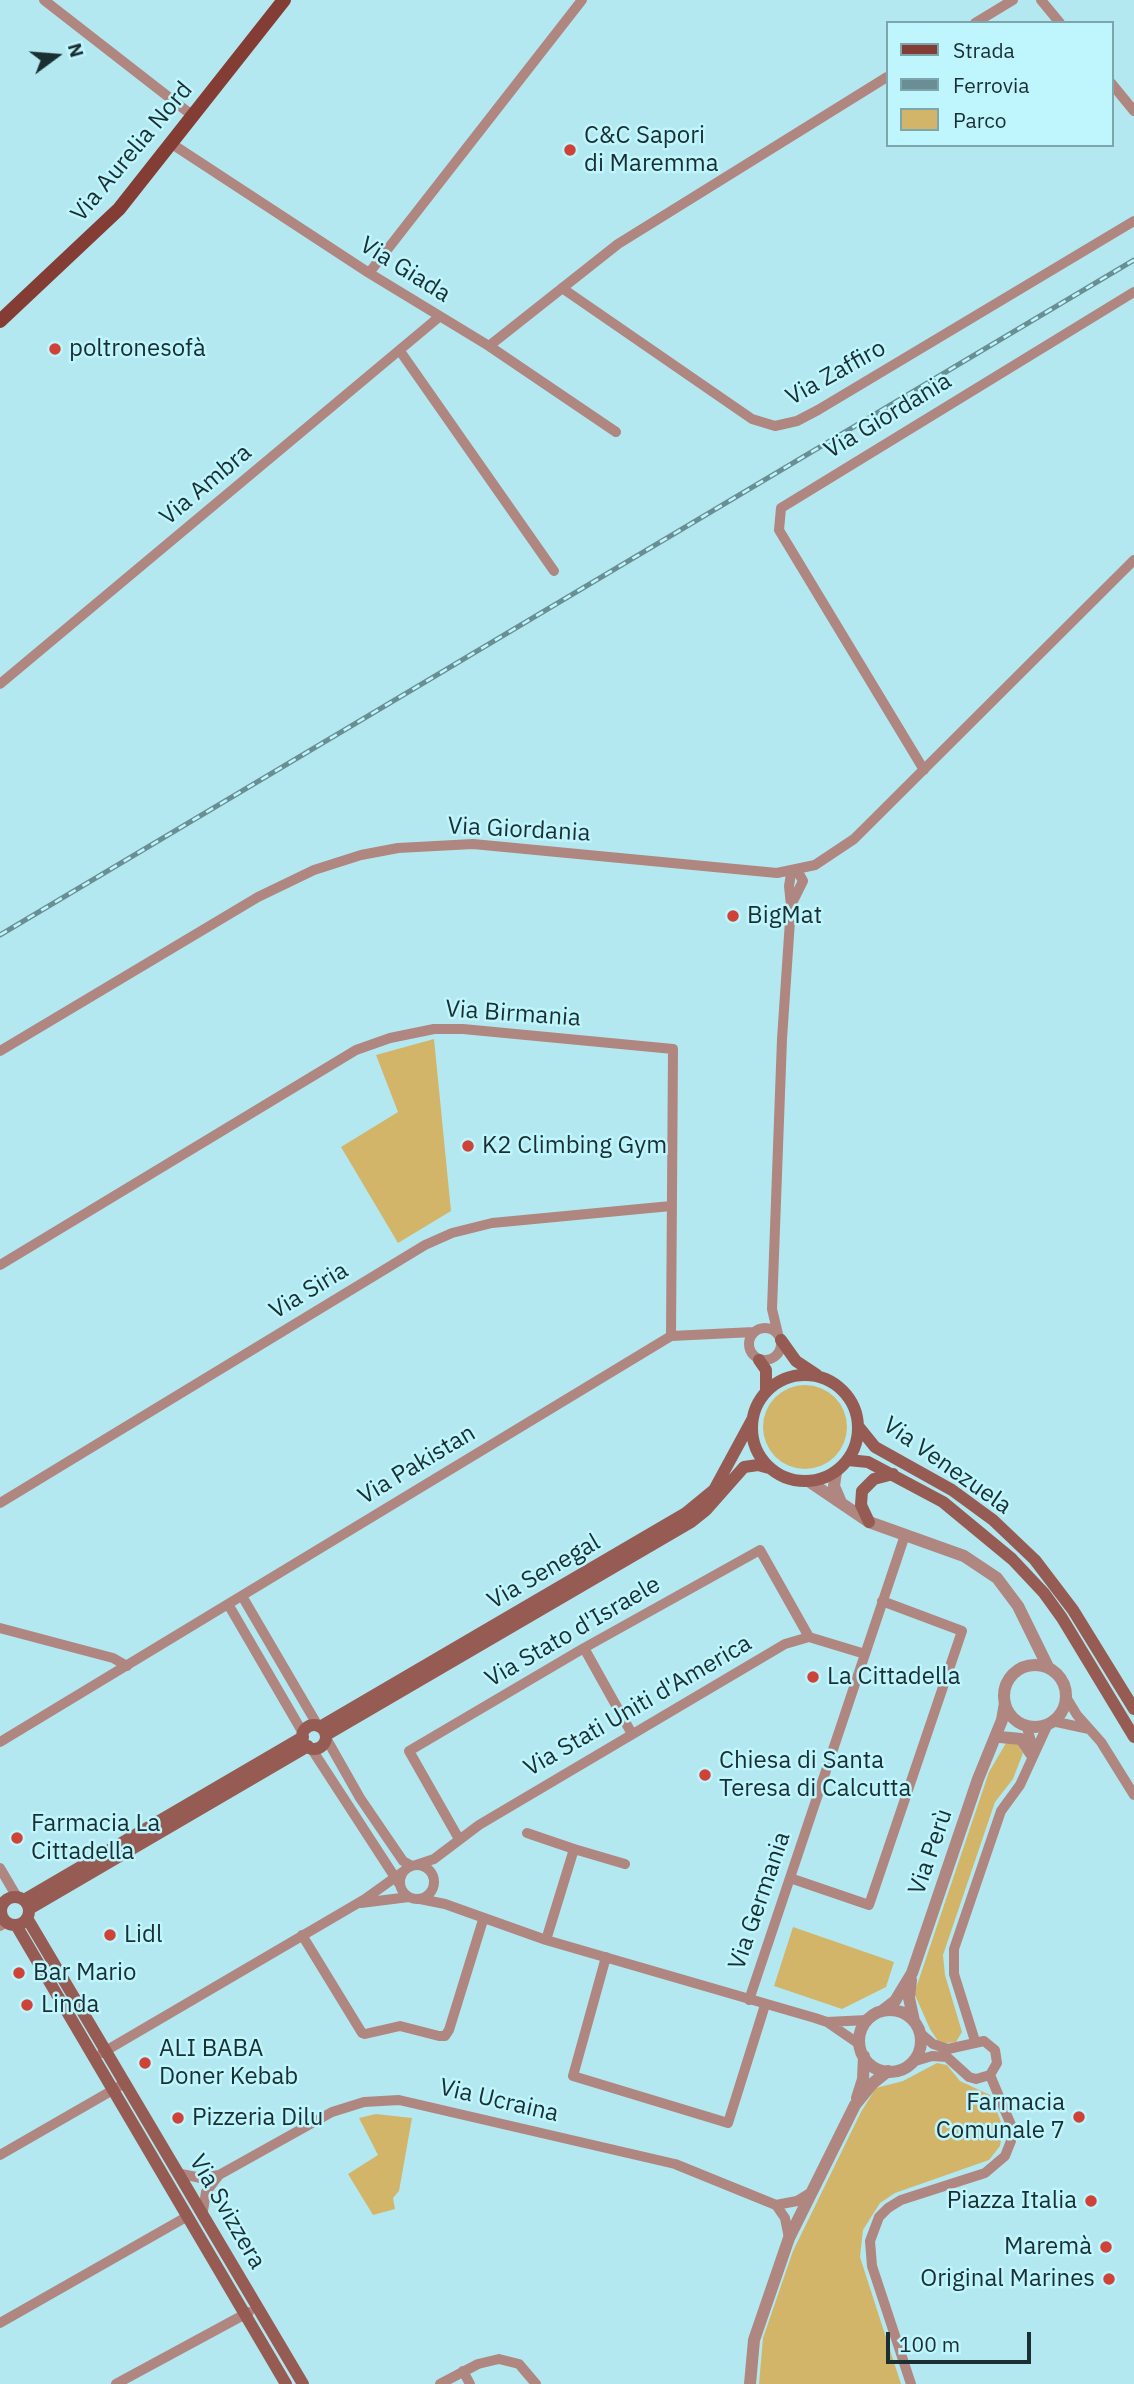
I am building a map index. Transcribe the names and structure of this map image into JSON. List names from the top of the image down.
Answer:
{
  "streets": {
    "main road": [
      "Via Aurelia Nord",
      "Via Venezuela",
      "Via Senegal",
      "Via Svizzera"
    ],
    "street": [
      "Via Giada",
      "Via Zaffiro",
      "Via Giordania",
      "Via Ambra",
      "Via Birmania",
      "Via Siria",
      "Via Pakistan",
      "Via Stato d'Israele",
      "Via Stati Uniti d'America",
      "Via Perù",
      "Via Germania",
      "Via Ucraina"
    ]
  },
  "crossings": [
    ["Via Aurelia Nord", "Via Giada"],
    ["Via Giada", "Via Ambra"],
    ["Via Birmania", "Via Siria"],
    ["Via Birmania", "Via Pakistan"],
    ["Via Venezuela", "Via Senegal"],
    ["Via Stato d'Israele", "Via Stati Uniti d'America"],
    ["Via Stati Uniti d'America", "Via Svizzera"],
    ["Via Ucraina", "Via Svizzera"]
  ],
  "places": [
    "C&C Sapori di Maremma",
    "poltronesofà",
    "BigMat",
    "K2 Climbing Gym",
    "La Cittadella",
    "Chiesa di Santa Teresa di Calcutta",
    "Farmacia La Cittadella",
    "Lidl",
    "Bar Mario",
    "Linda",
    "ALI BABA Doner Kebab",
    "Farmacia Comunale 7",
    "Pizzeria Dilu",
    "Piazza Italia",
    "Maremà",
    "Original Marines"
  ],
  "legend": ["Strada", "Ferrovia", "Parco"],
  "scale_bar": "100 m",
  "north": "right"
}
